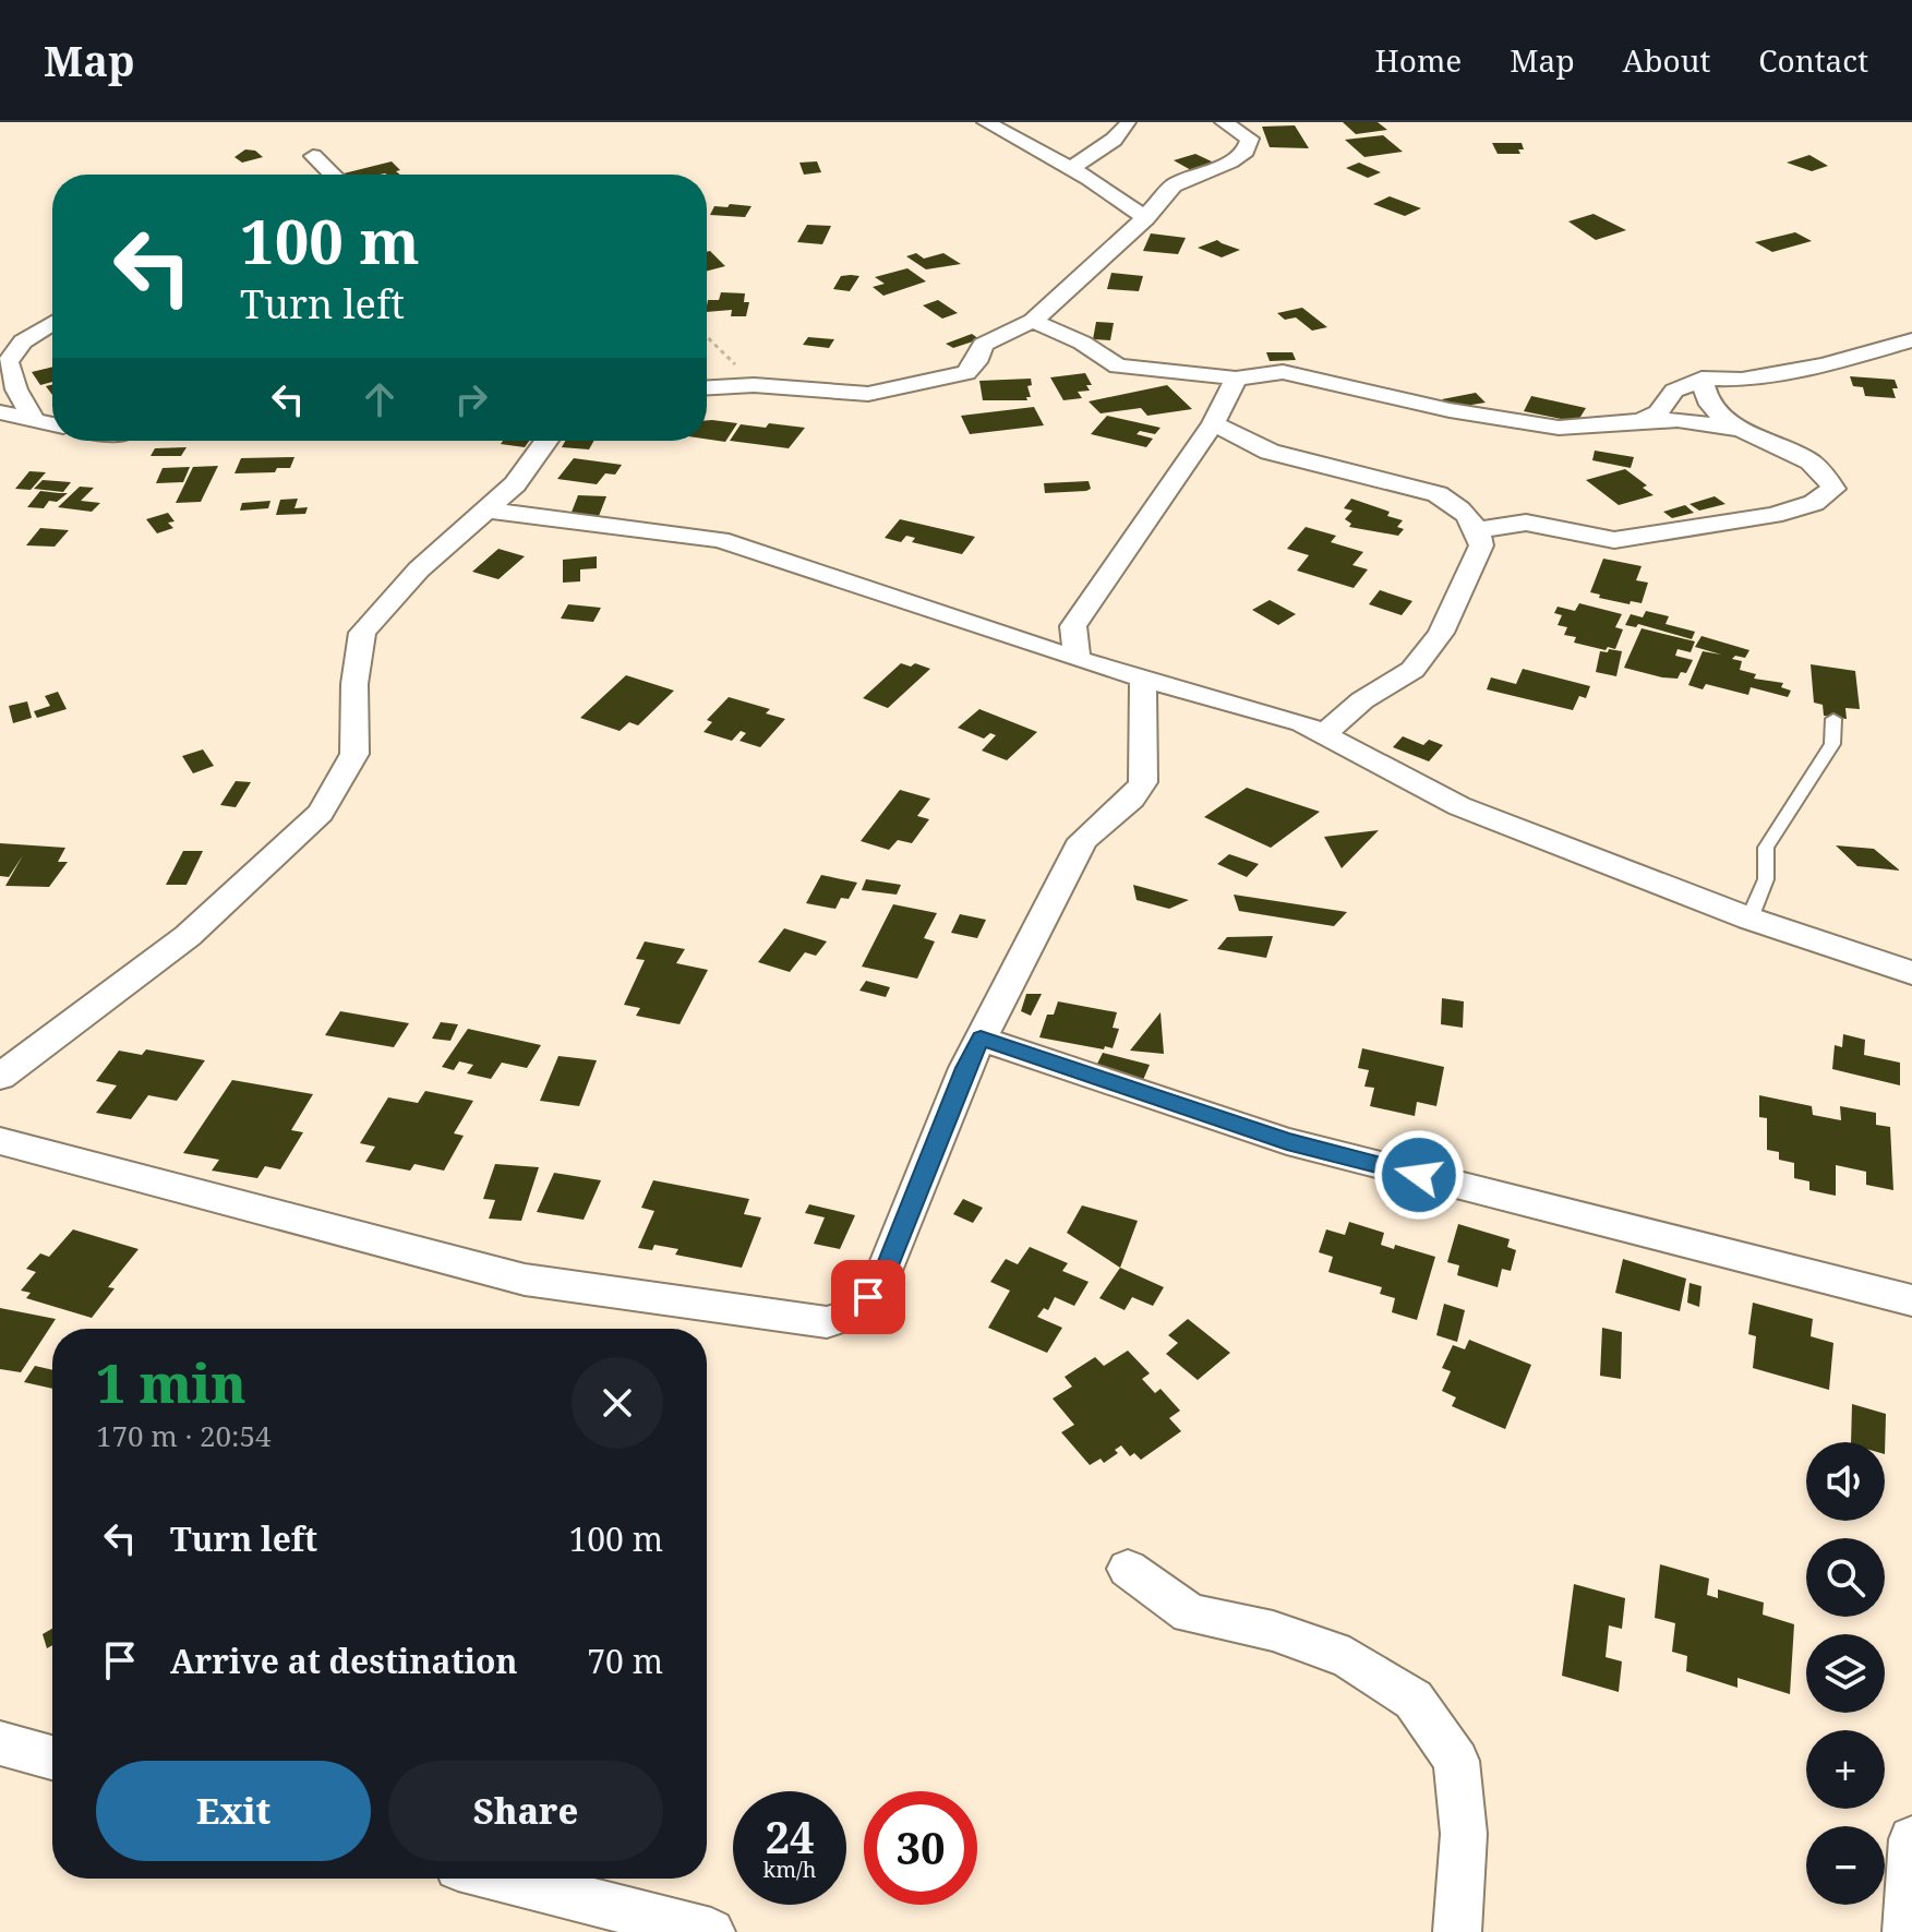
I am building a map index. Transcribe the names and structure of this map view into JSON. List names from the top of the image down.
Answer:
{
  "page": {
    "header": "Map",
    "nav": [
      "Home",
      "Map",
      "About",
      "Contact"
    ],
    "turn": ["100 m", "Turn left"],
    "heading": ["1 min", "170 m · 20:54"],
    "map_buttons": ["+", "−"],
    "list": [
      {
        "name": "Turn left",
        "value": "100 m"
      },
      {
        "name": "Arrive at destination",
        "value": "70 m"
      }
    ],
    "buttons": ["Exit", "Share"],
    "speed": "24 km/h",
    "limit": "30"
  }
}
